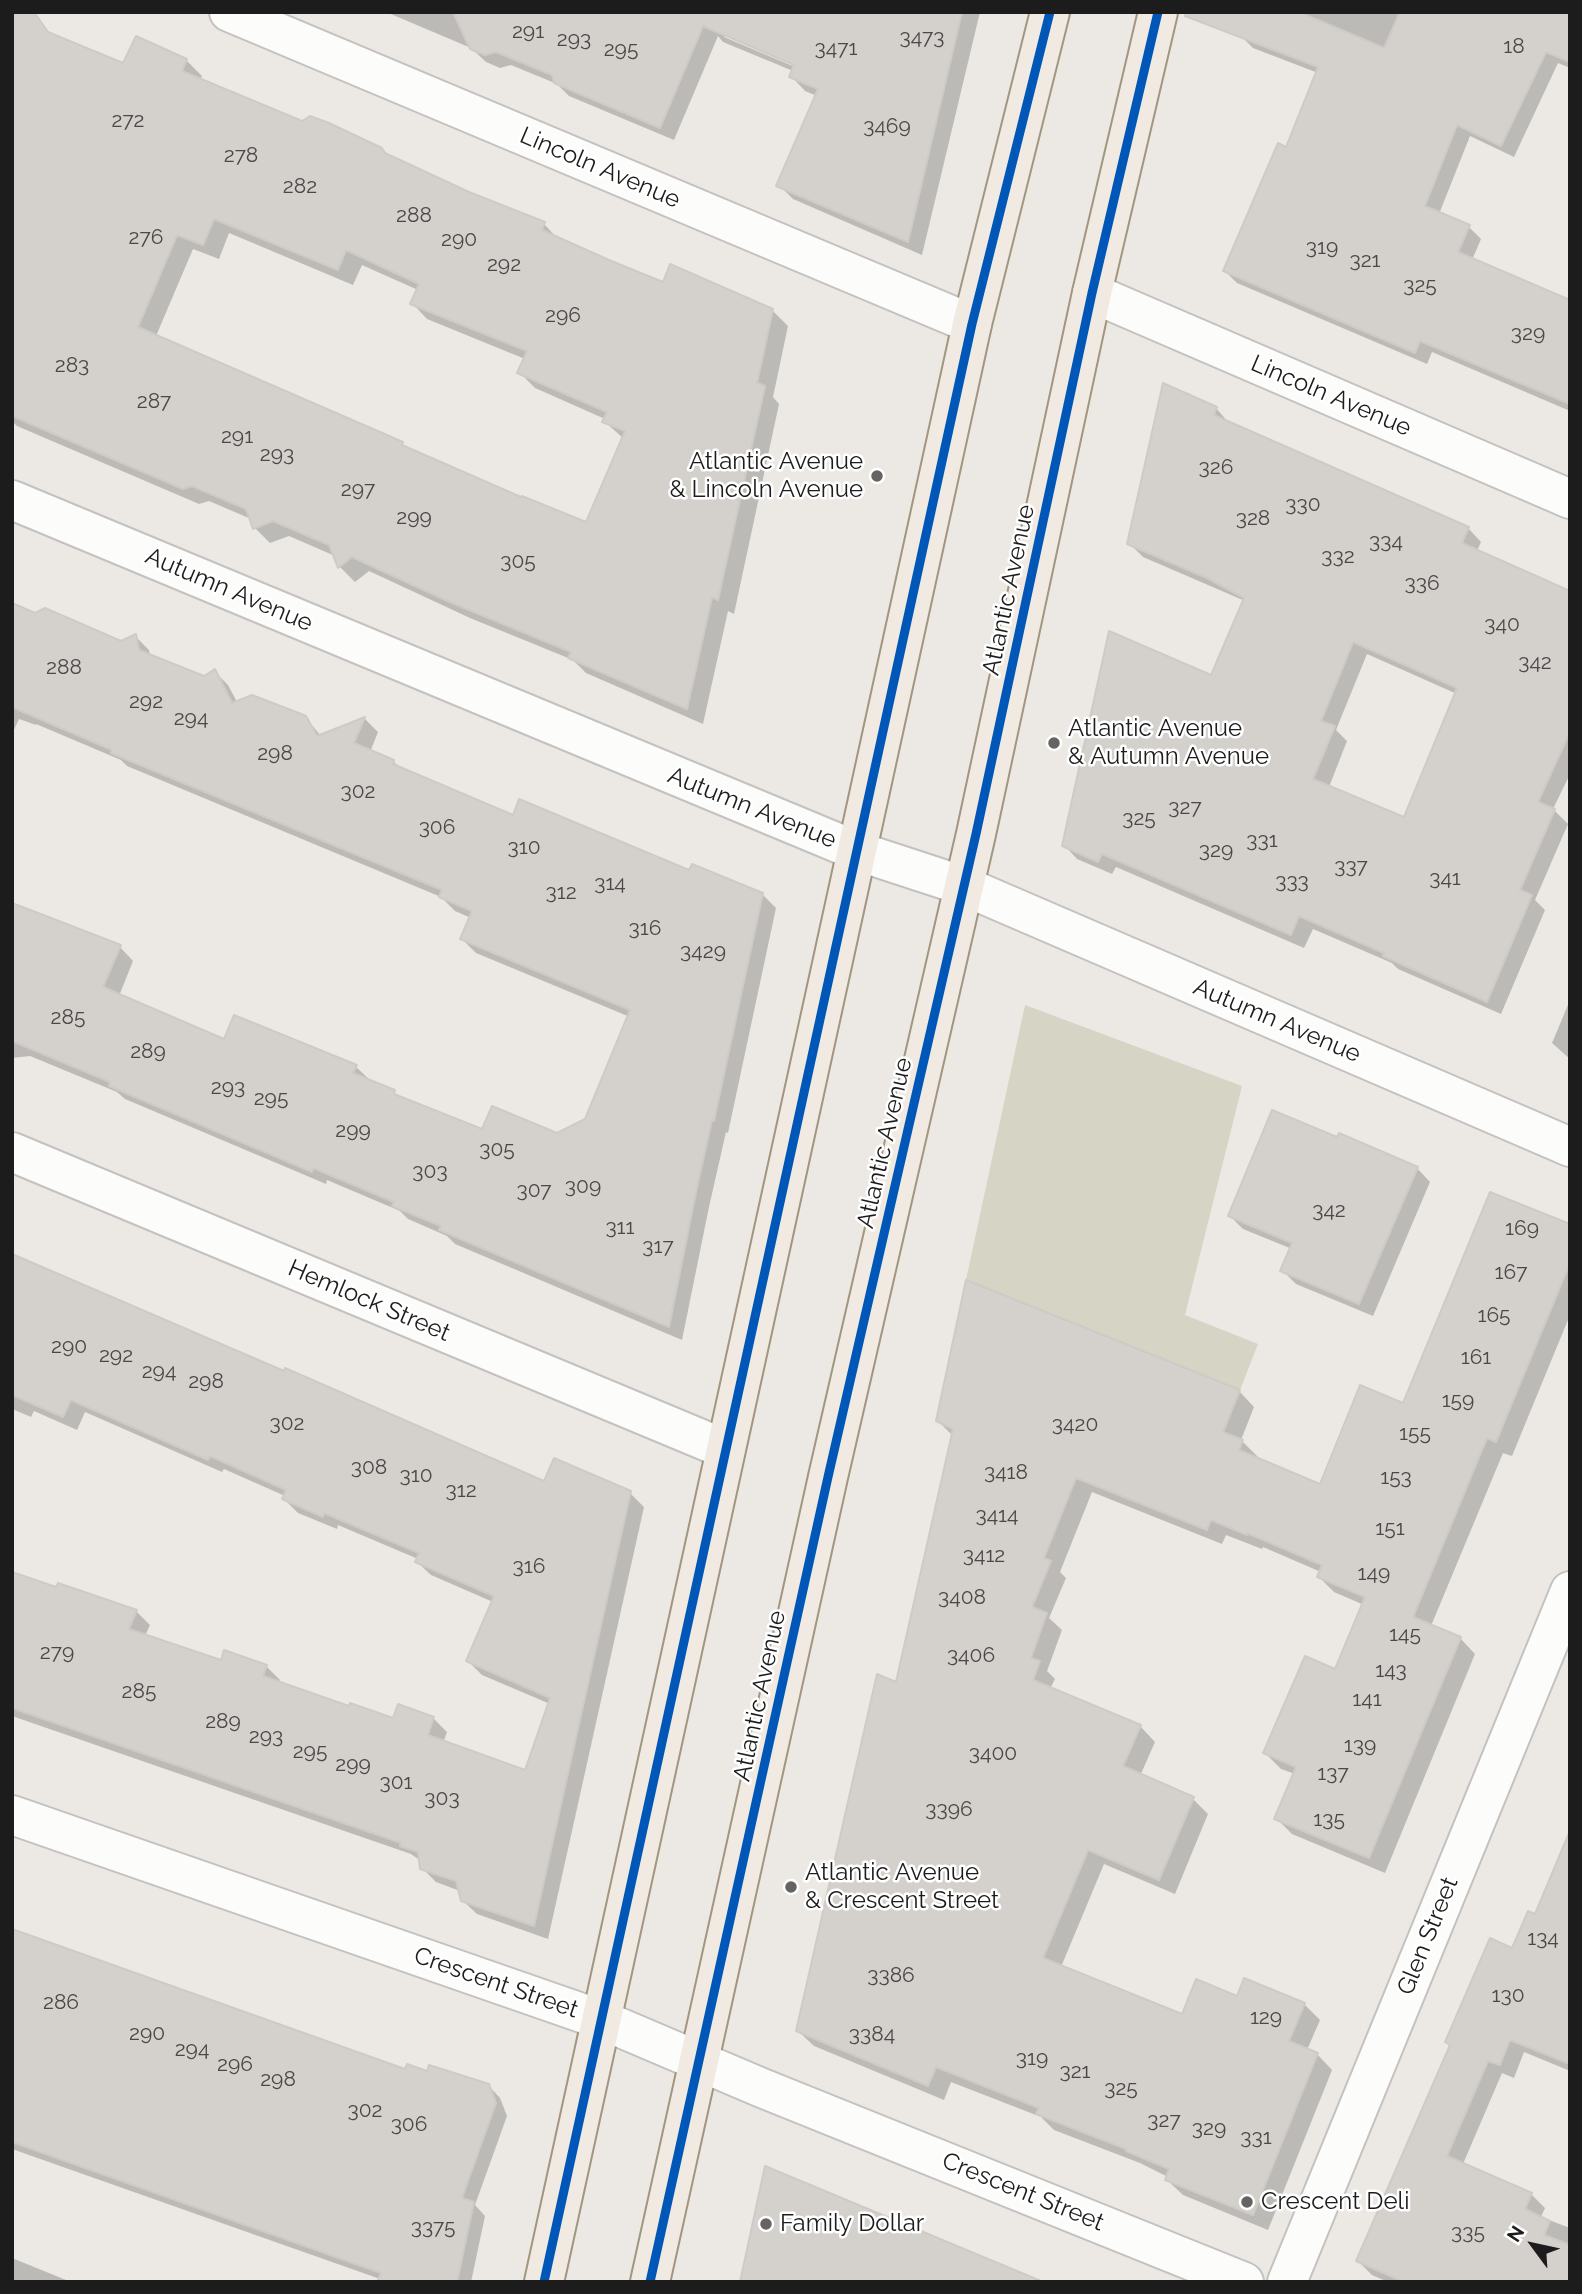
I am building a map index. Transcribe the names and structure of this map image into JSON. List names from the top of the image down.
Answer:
{
  "streets": {
    "main road": ["Atlantic Avenue"],
    "street": [
      "Lincoln Avenue",
      "Autumn Avenue",
      "Hemlock Street",
      "Glen Street",
      "Crescent Street"
    ]
  },
  "crossings": [
    ["Lincoln Avenue", "Atlantic Avenue"],
    ["Autumn Avenue", "Atlantic Avenue"],
    ["Atlantic Avenue", "Crescent Street"]
  ],
  "places": [
    "Atlantic Avenue & Lincoln Avenue",
    "Atlantic Avenue & Autumn Avenue",
    "Atlantic Avenue & Crescent Street",
    "Crescent Deli",
    "Family Dollar"
  ],
  "house_numbers": [
    "291",
    "3473",
    "293",
    "18",
    "3471",
    "295",
    "272",
    "3469",
    "278",
    "282",
    "288",
    "276",
    "290",
    "319",
    "321",
    "292",
    "325",
    "296",
    "329",
    "283",
    "287",
    "291",
    "293",
    "326",
    "297",
    "330",
    "299",
    "328",
    "334",
    "332",
    "305",
    "336",
    "340",
    "342",
    "288",
    "292",
    "294",
    "298",
    "302",
    "327",
    "325",
    "306",
    "331",
    "310",
    "329",
    "337",
    "341",
    "333",
    "314",
    "312",
    "316",
    "3429",
    "285",
    "289",
    "293",
    "295",
    "299",
    "305",
    "303",
    "309",
    "307",
    "342",
    "311",
    "169",
    "317",
    "167",
    "165",
    "290",
    "292",
    "161",
    "294",
    "298",
    "159",
    "302",
    "3420",
    "155",
    "308",
    "3418",
    "310",
    "153",
    "312",
    "3414",
    "151",
    "3412",
    "316",
    "149",
    "3408",
    "145",
    "279",
    "3406",
    "143",
    "285",
    "141",
    "289",
    "293",
    "139",
    "295",
    "3400",
    "299",
    "137",
    "301",
    "303",
    "3396",
    "135",
    "134",
    "3386",
    "130",
    "286",
    "129",
    "290",
    "3384",
    "294",
    "319",
    "296",
    "321",
    "298",
    "325",
    "302",
    "327",
    "306",
    "329",
    "331",
    "3375",
    "335"
  ],
  "north": "top left"
}
